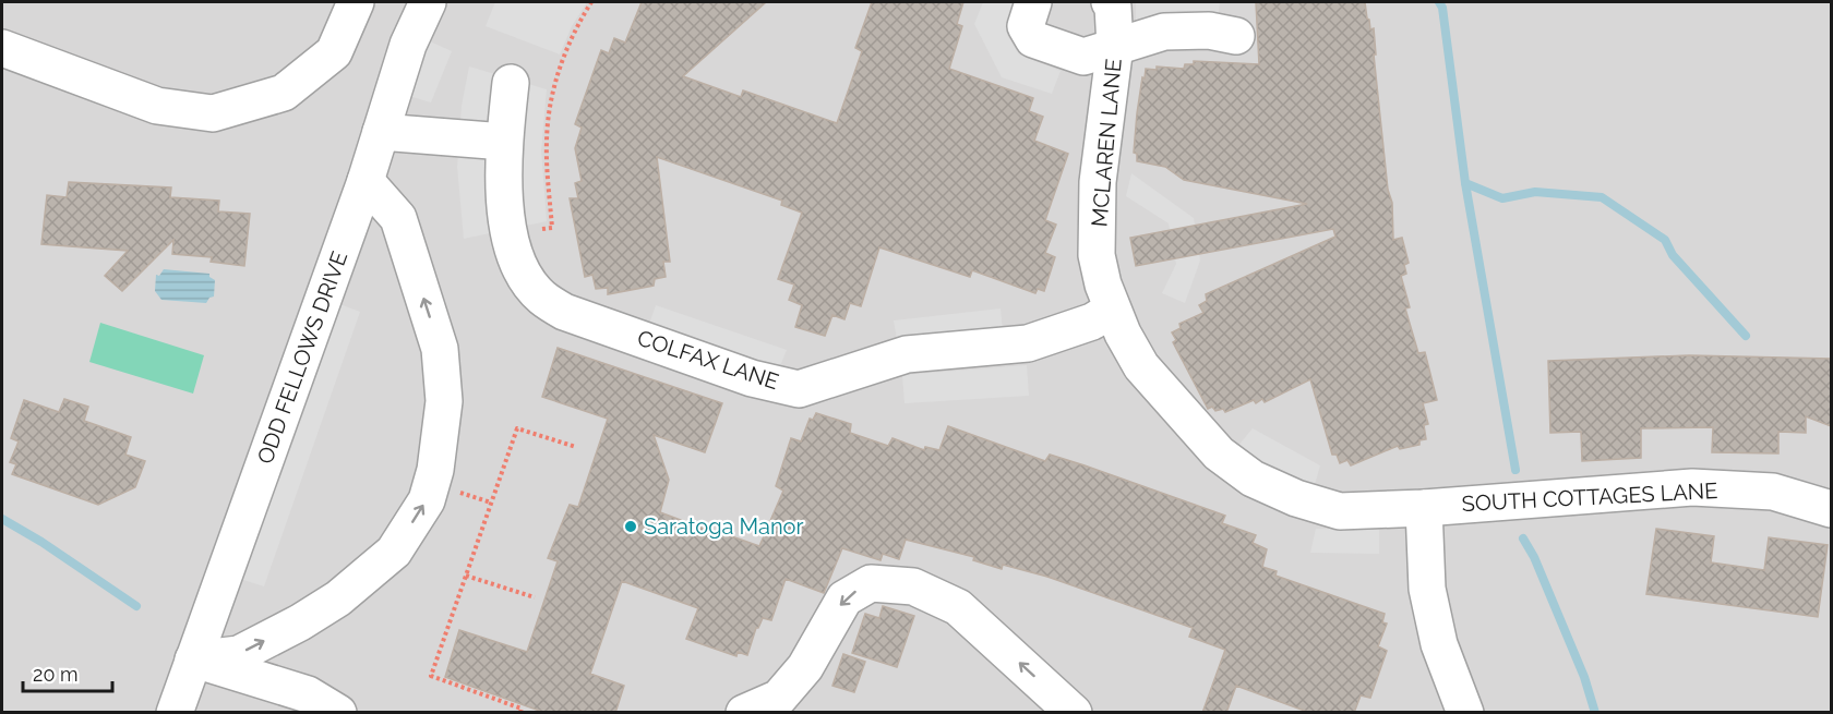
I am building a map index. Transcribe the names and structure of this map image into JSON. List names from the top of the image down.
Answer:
{
  "streets": {
    "street": [
      "MCLAREN LANE",
      "ODD FELLOWS DRIVE",
      "COLFAX LANE",
      "SOUTH COTTAGES LANE"
    ]
  },
  "crossings": [
    ["MCLAREN LANE", "COLFAX LANE"],
    ["MCLAREN LANE", "SOUTH COTTAGES LANE"]
  ],
  "places": ["Saratoga Manor"],
  "scale_bar": "20 m"
}
